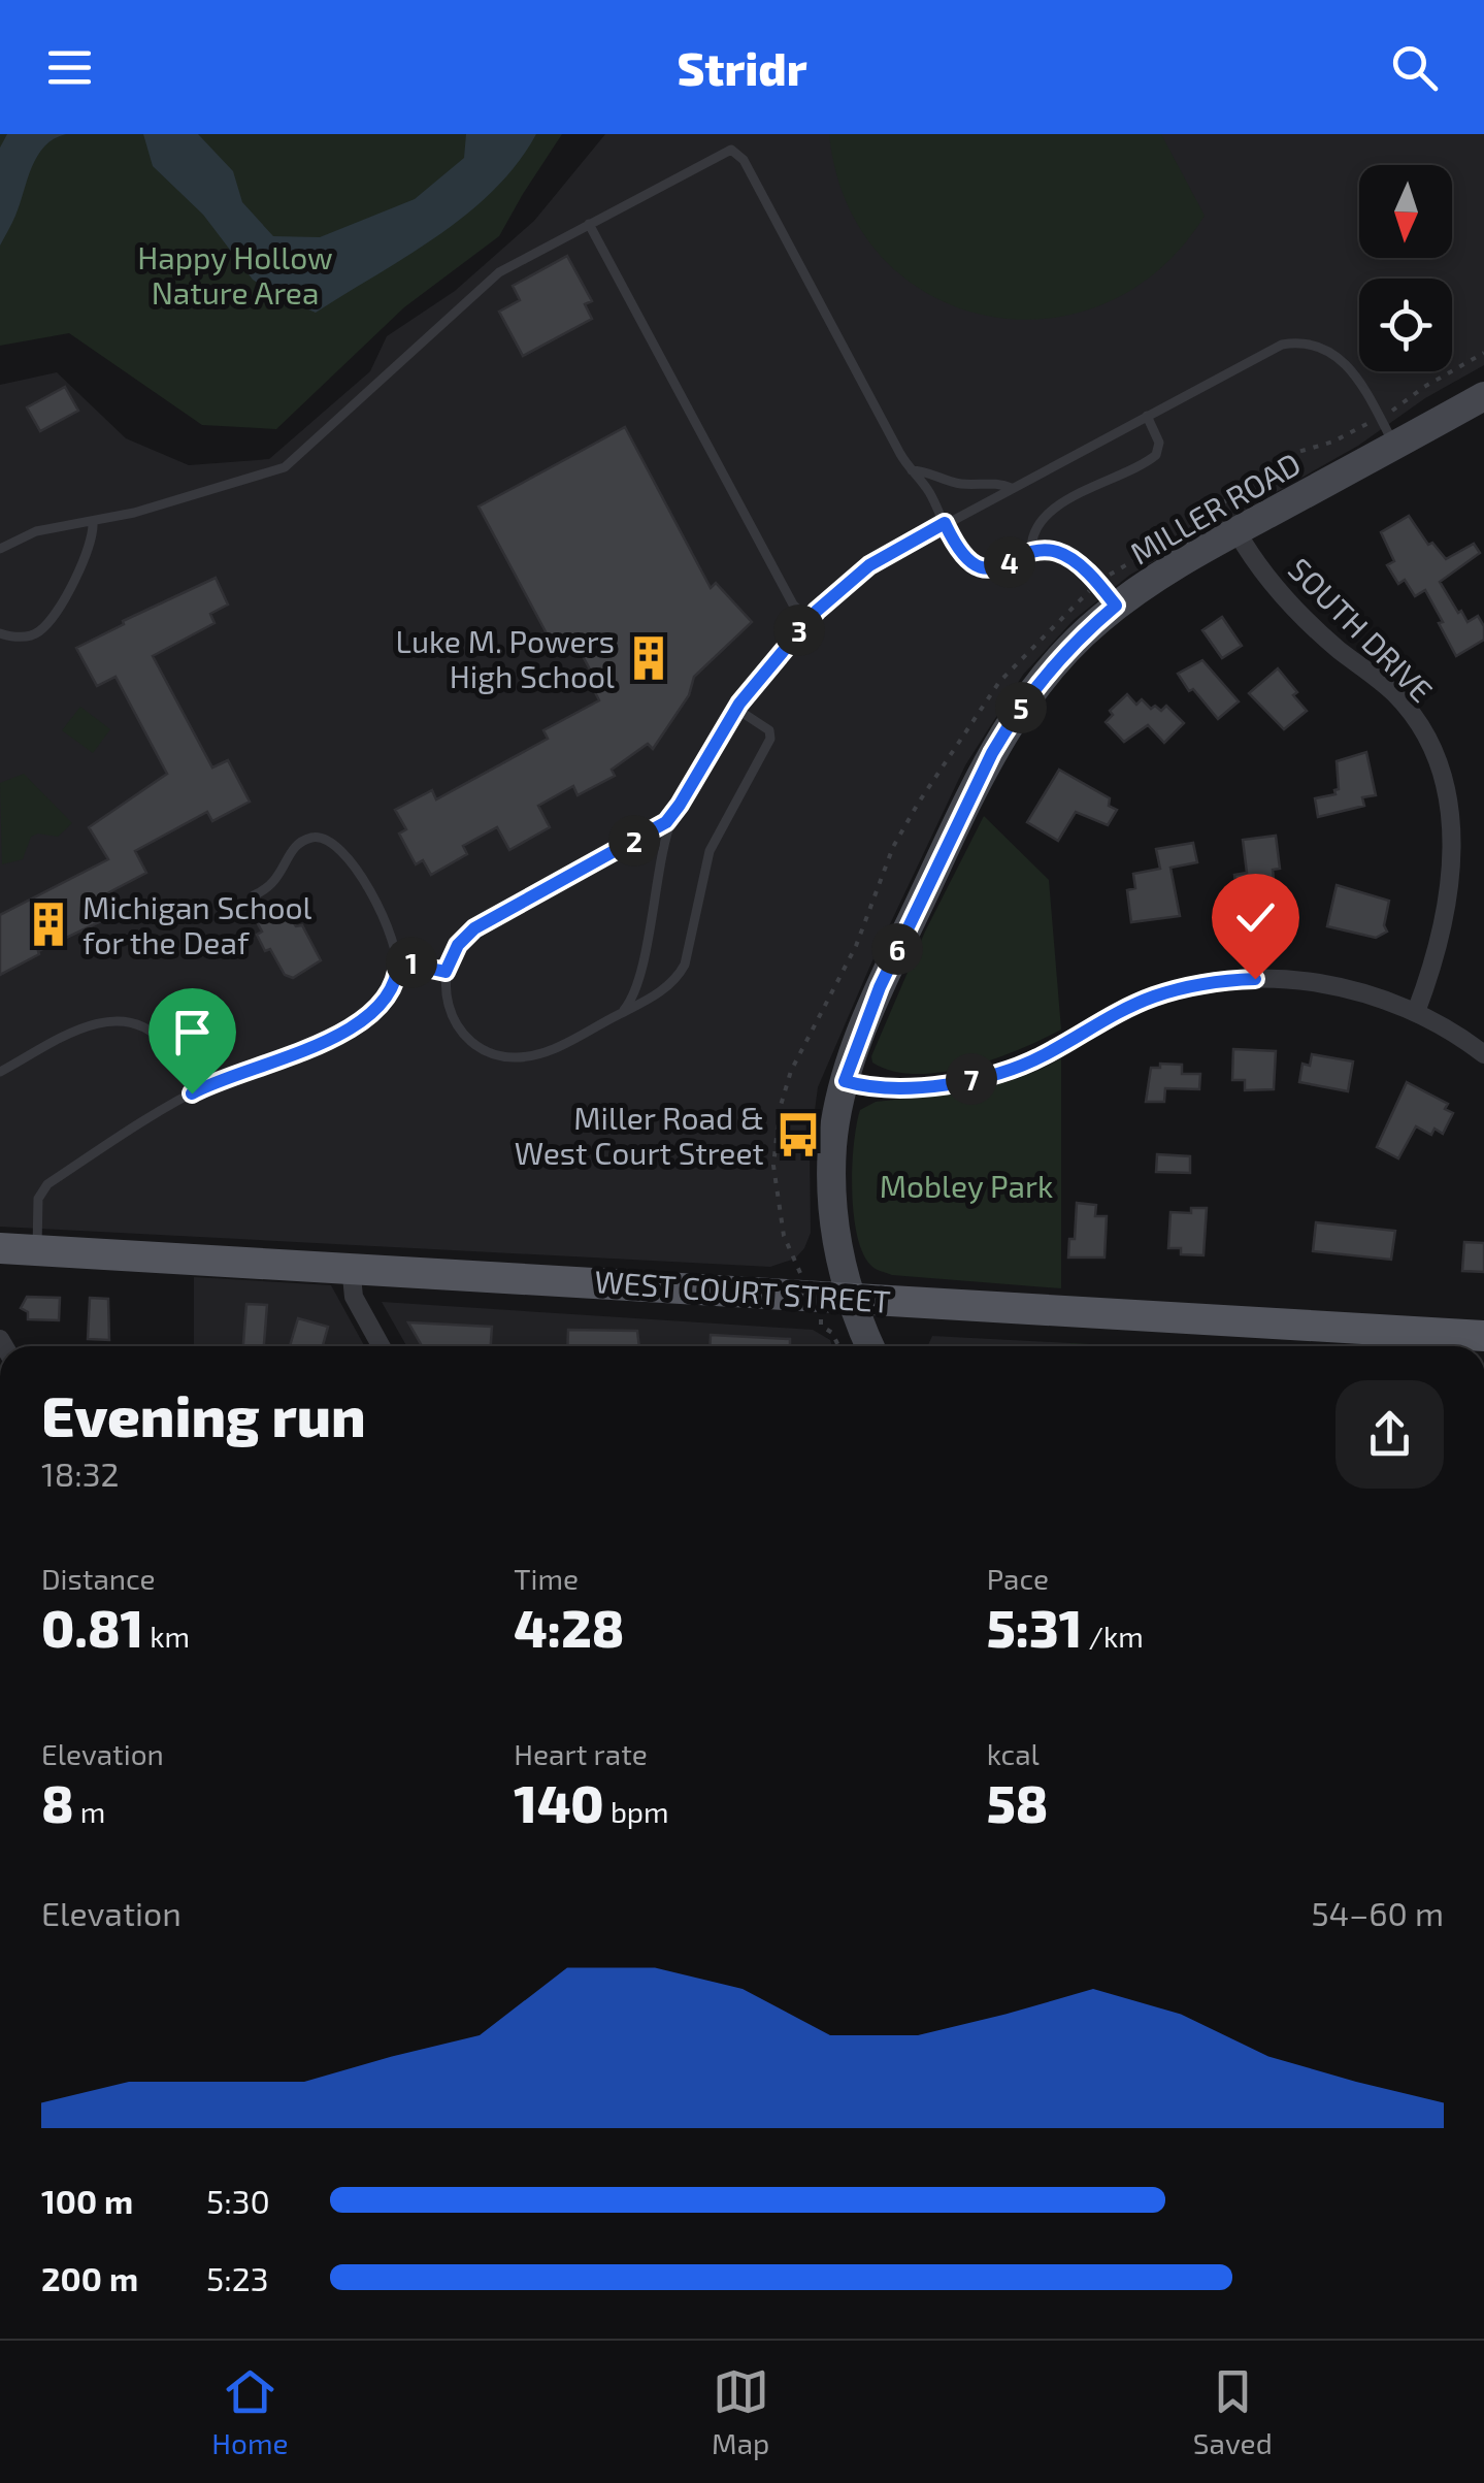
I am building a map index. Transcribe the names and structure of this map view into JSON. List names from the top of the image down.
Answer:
{
  "streets": {
    "main road": ["MILLER ROAD", "WEST COURT STREET"],
    "street": ["SOUTH DRIVE"]
  },
  "crossings": [
    ["MILLER ROAD", "SOUTH DRIVE"],
    ["MILLER ROAD", "WEST COURT STREET"]
  ],
  "parks": ["Happy Hollow Nature Area", "Mobley Park"],
  "places": {
    "building": ["Luke M. Powers High School", "Michigan School for the Deaf"],
    "bus stop": ["Miller Road & West Court Street"]
  },
  "north": "bottom",
  "page": {
    "header": "Stridr",
    "pins": [
      "4",
      "3",
      "5",
      "2",
      "6",
      "1",
      "7"
    ],
    "heading": ["Evening run", "18:32"],
    "stats": [
      ["Distance", "0.81 km"],
      ["Time", "4:28"],
      ["Pace", "5:31 /km"],
      ["Elevation", "8 m"],
      ["Heart rate", "140 bpm"],
      ["kcal", "58"]
    ],
    "chart": ["Elevation", "54–60 m"],
    "list": [
      {
        "name": "100 m",
        "note": "5:30"
      },
      {
        "name": "200 m",
        "note": "5:23"
      }
    ],
    "tabs": ["Home", "Map", "Saved"]
  }
}
